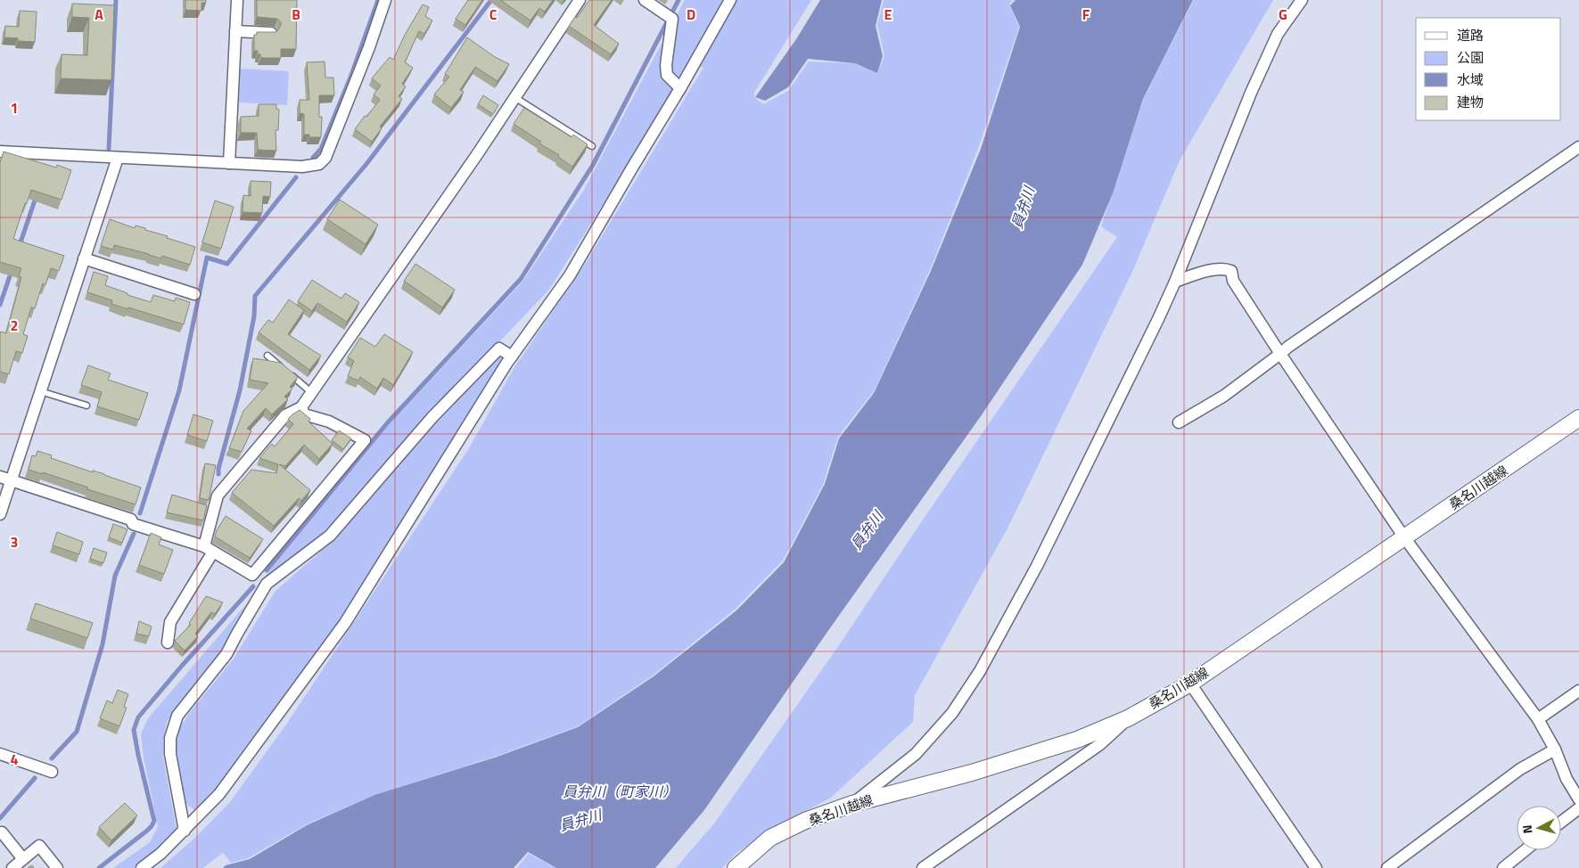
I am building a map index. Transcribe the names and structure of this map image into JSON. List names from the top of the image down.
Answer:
{
  "streets": {
    "main road": ["桑名川越線"]
  },
  "water": ["員弁川", "員弁川（町家川）"],
  "legend": [
    "道路",
    "公園",
    "水域",
    "建物"
  ],
  "north": "left",
  "grid": {
    "columns": [
      "A",
      "B",
      "C",
      "D",
      "E",
      "F",
      "G"
    ],
    "rows": [
      "1",
      "2",
      "3",
      "4"
    ]
  }
}
